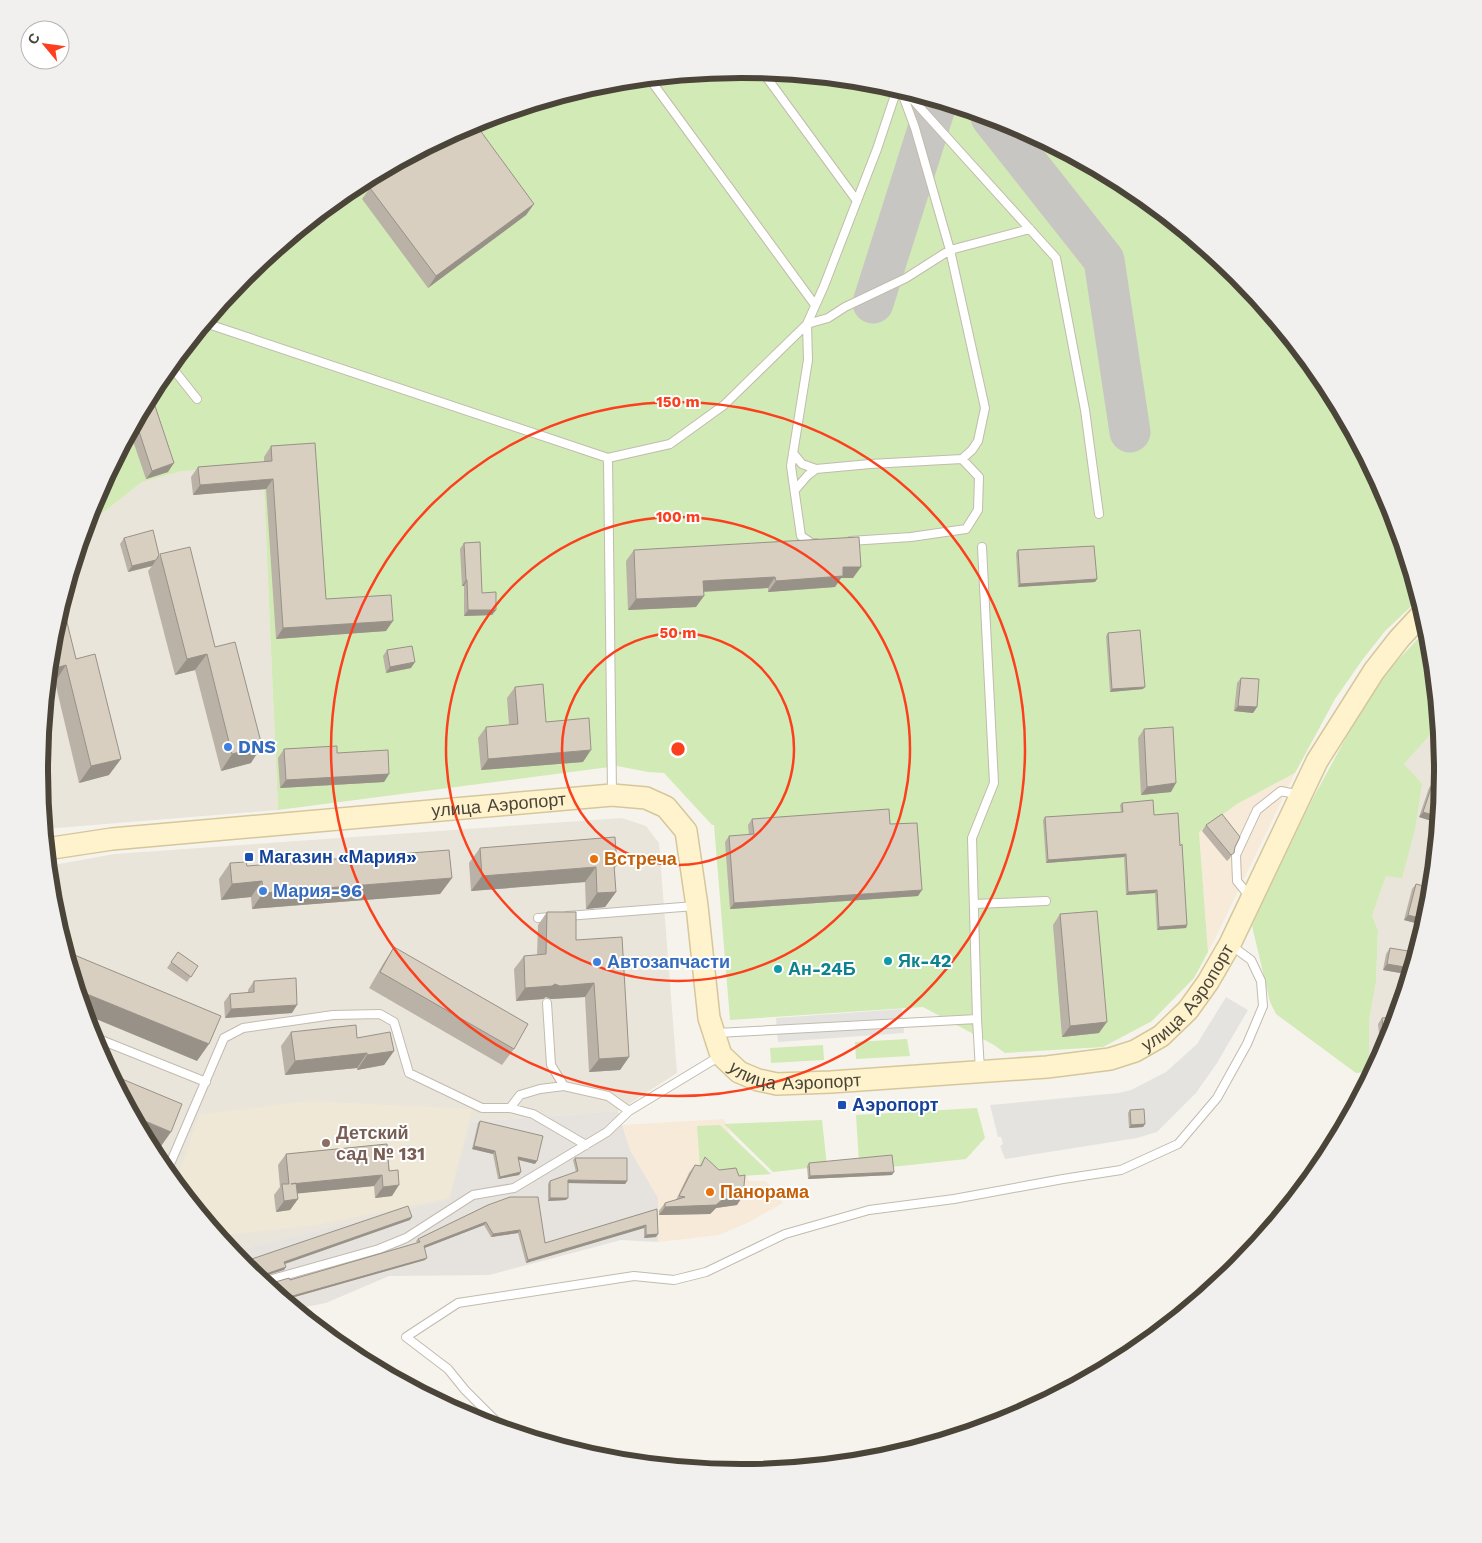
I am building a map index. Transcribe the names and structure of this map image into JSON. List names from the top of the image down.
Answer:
{
  "streets": {
    "main road": ["улица Аэропорт"]
  },
  "places": {
    "other": [
      "DNS",
      "Встреча",
      "Мария-96",
      "Як-42",
      "Автозапчасти",
      "Ан-24Б",
      "Детский сад № 131",
      "Панорама"
    ],
    "transit": ["Магазин «Мария»", "Аэропорт"]
  },
  "north": "top left",
  "rings": ["150 m", "100 m", "50 m"]
}
